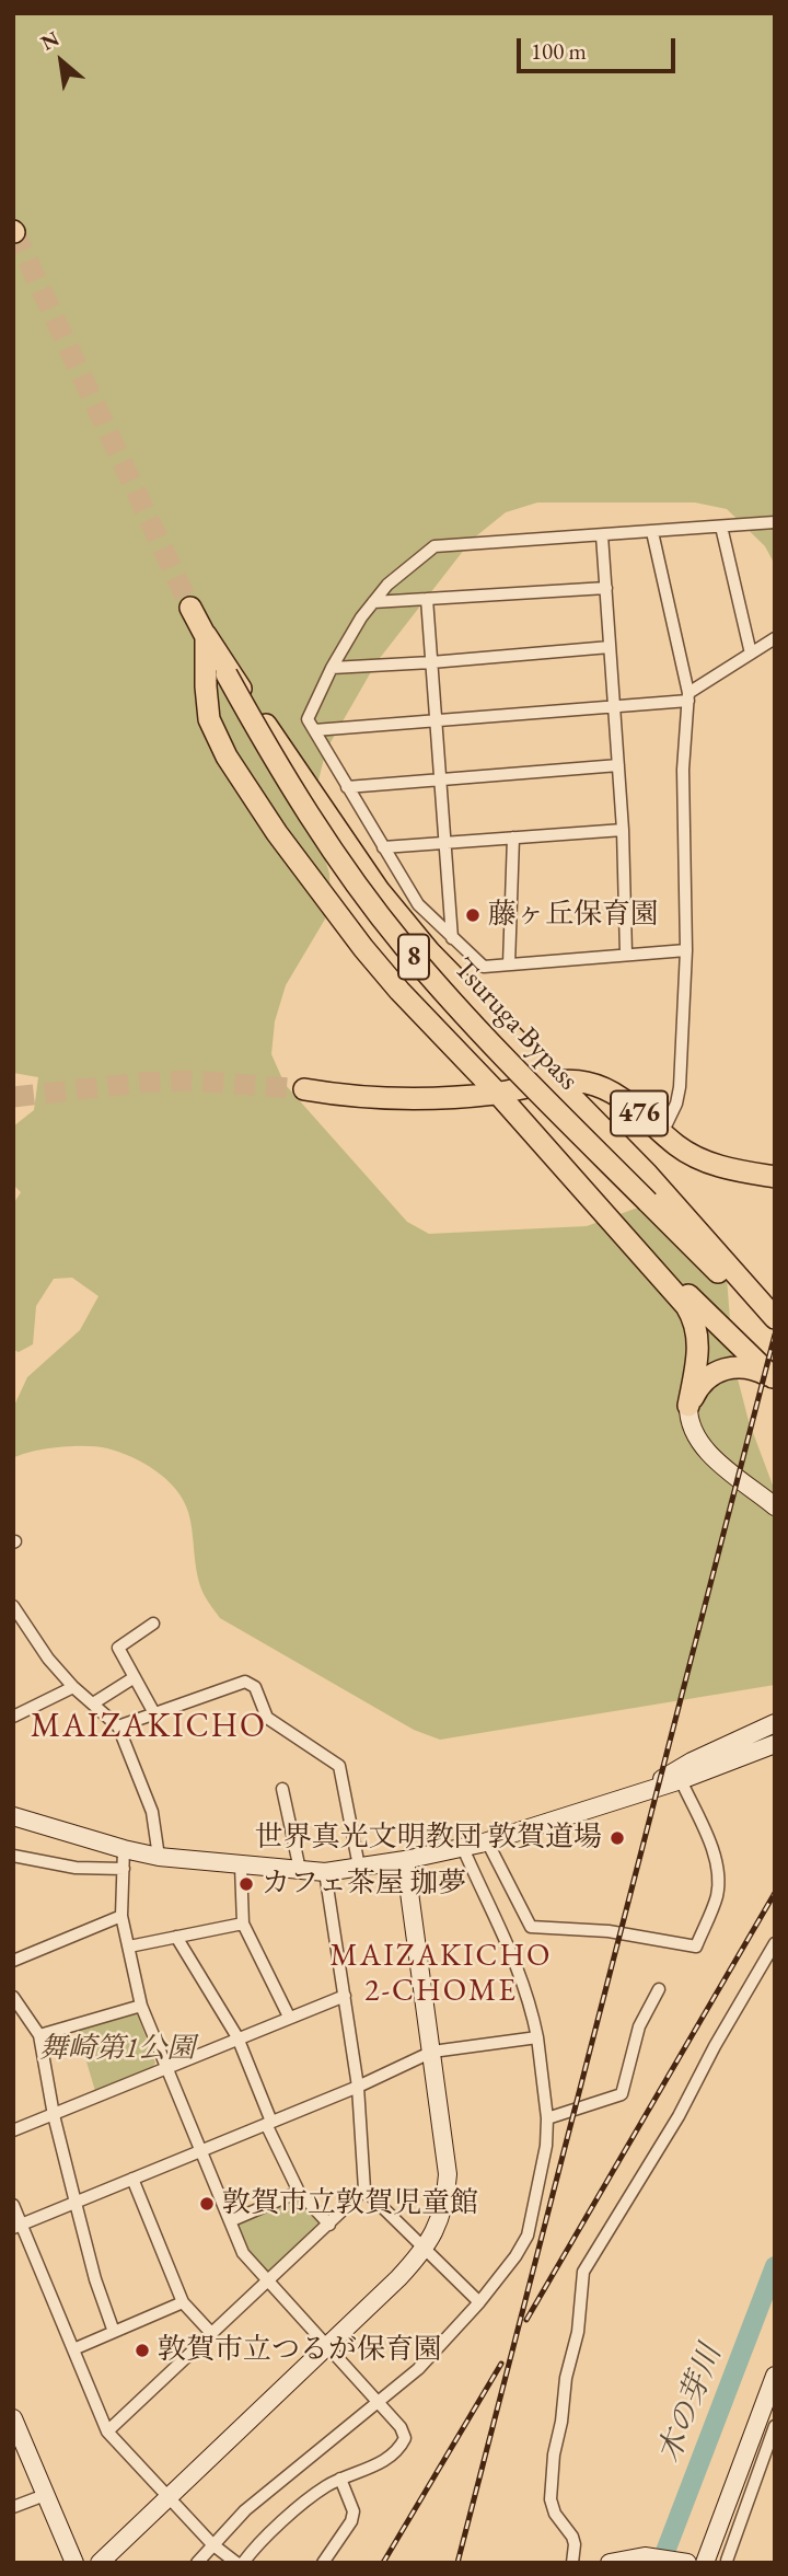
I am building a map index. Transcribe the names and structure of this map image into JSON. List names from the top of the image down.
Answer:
{
  "streets": {
    "highway": ["8", "Tsuruga Bypass", "476"]
  },
  "districts": ["MAIZAKICHO", "MAIZAKICHO 2-CHOME"],
  "water": ["木の芽川"],
  "parks": ["舞崎第1公園"],
  "places": [
    "藤ヶ丘保育園",
    "世界真光文明教団 敦賀道場",
    "カフェ茶屋 珈夢",
    "敦賀市立敦賀児童館",
    "敦賀市立つるが保育園"
  ],
  "scale_bar": "100 m",
  "north": "top left"
}
